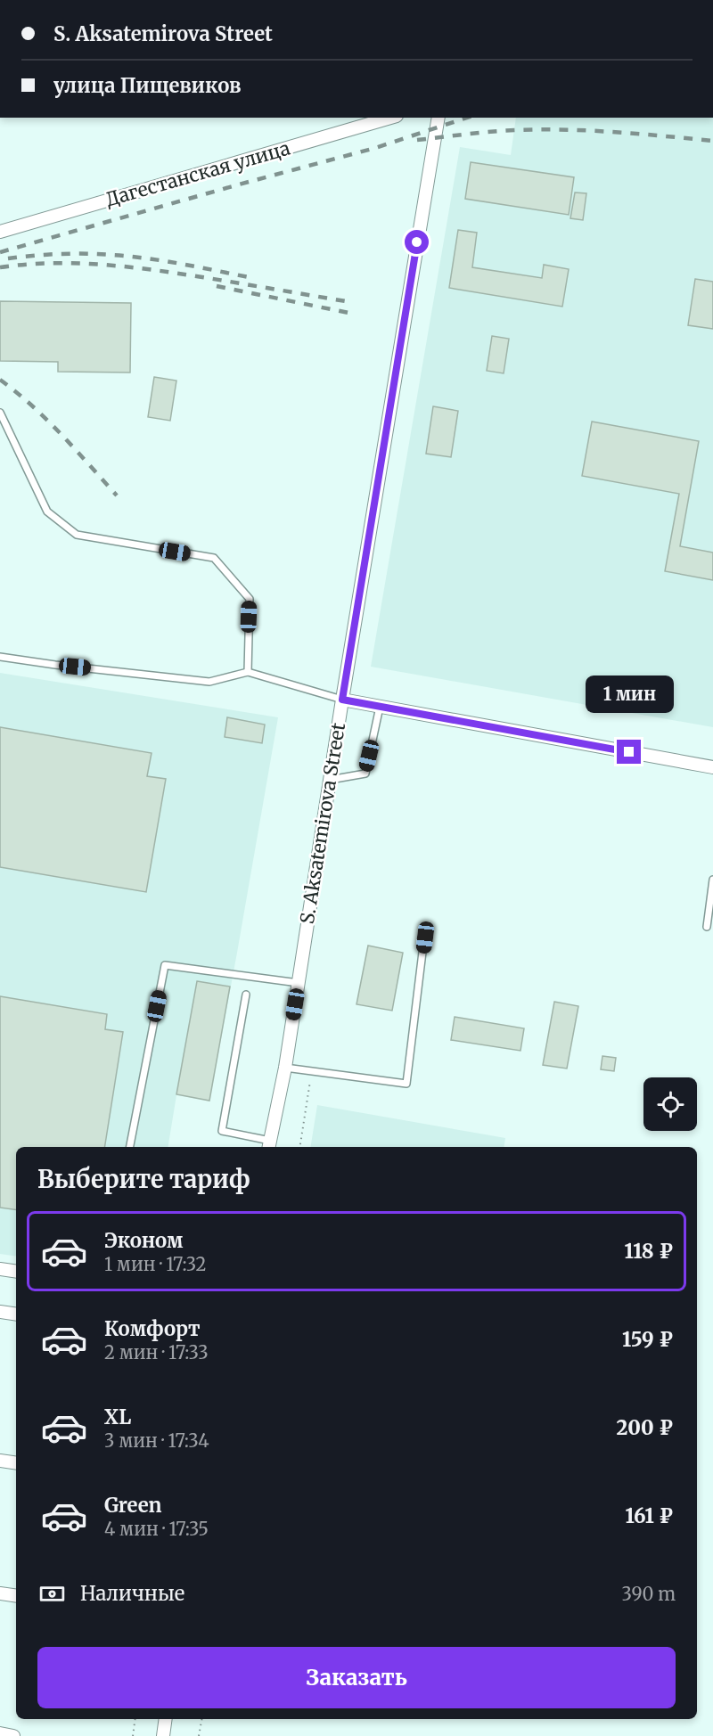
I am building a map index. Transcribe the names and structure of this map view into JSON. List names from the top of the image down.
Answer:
{
  "streets": {
    "street": ["Дагестанская улица", "S. Aksatemirova Street"]
  },
  "page": {
    "banner": ["S. Aksatemirova Street", "улица Пищевиков"],
    "bubble": "1 мин",
    "heading": "Выберите тариф",
    "list": [
      {
        "name": "Эконом",
        "note": "1 мин · 17:32",
        "value": "118 ₽"
      },
      {
        "name": "Комфорт",
        "note": "2 мин · 17:33",
        "value": "159 ₽"
      },
      {
        "name": "XL",
        "note": "3 мин · 17:34",
        "value": "200 ₽"
      },
      {
        "name": "Green",
        "note": "4 мин · 17:35",
        "value": "161 ₽"
      }
    ],
    "pay": ["Наличные", "390 m"],
    "buttons": "Заказать"
  }
}
